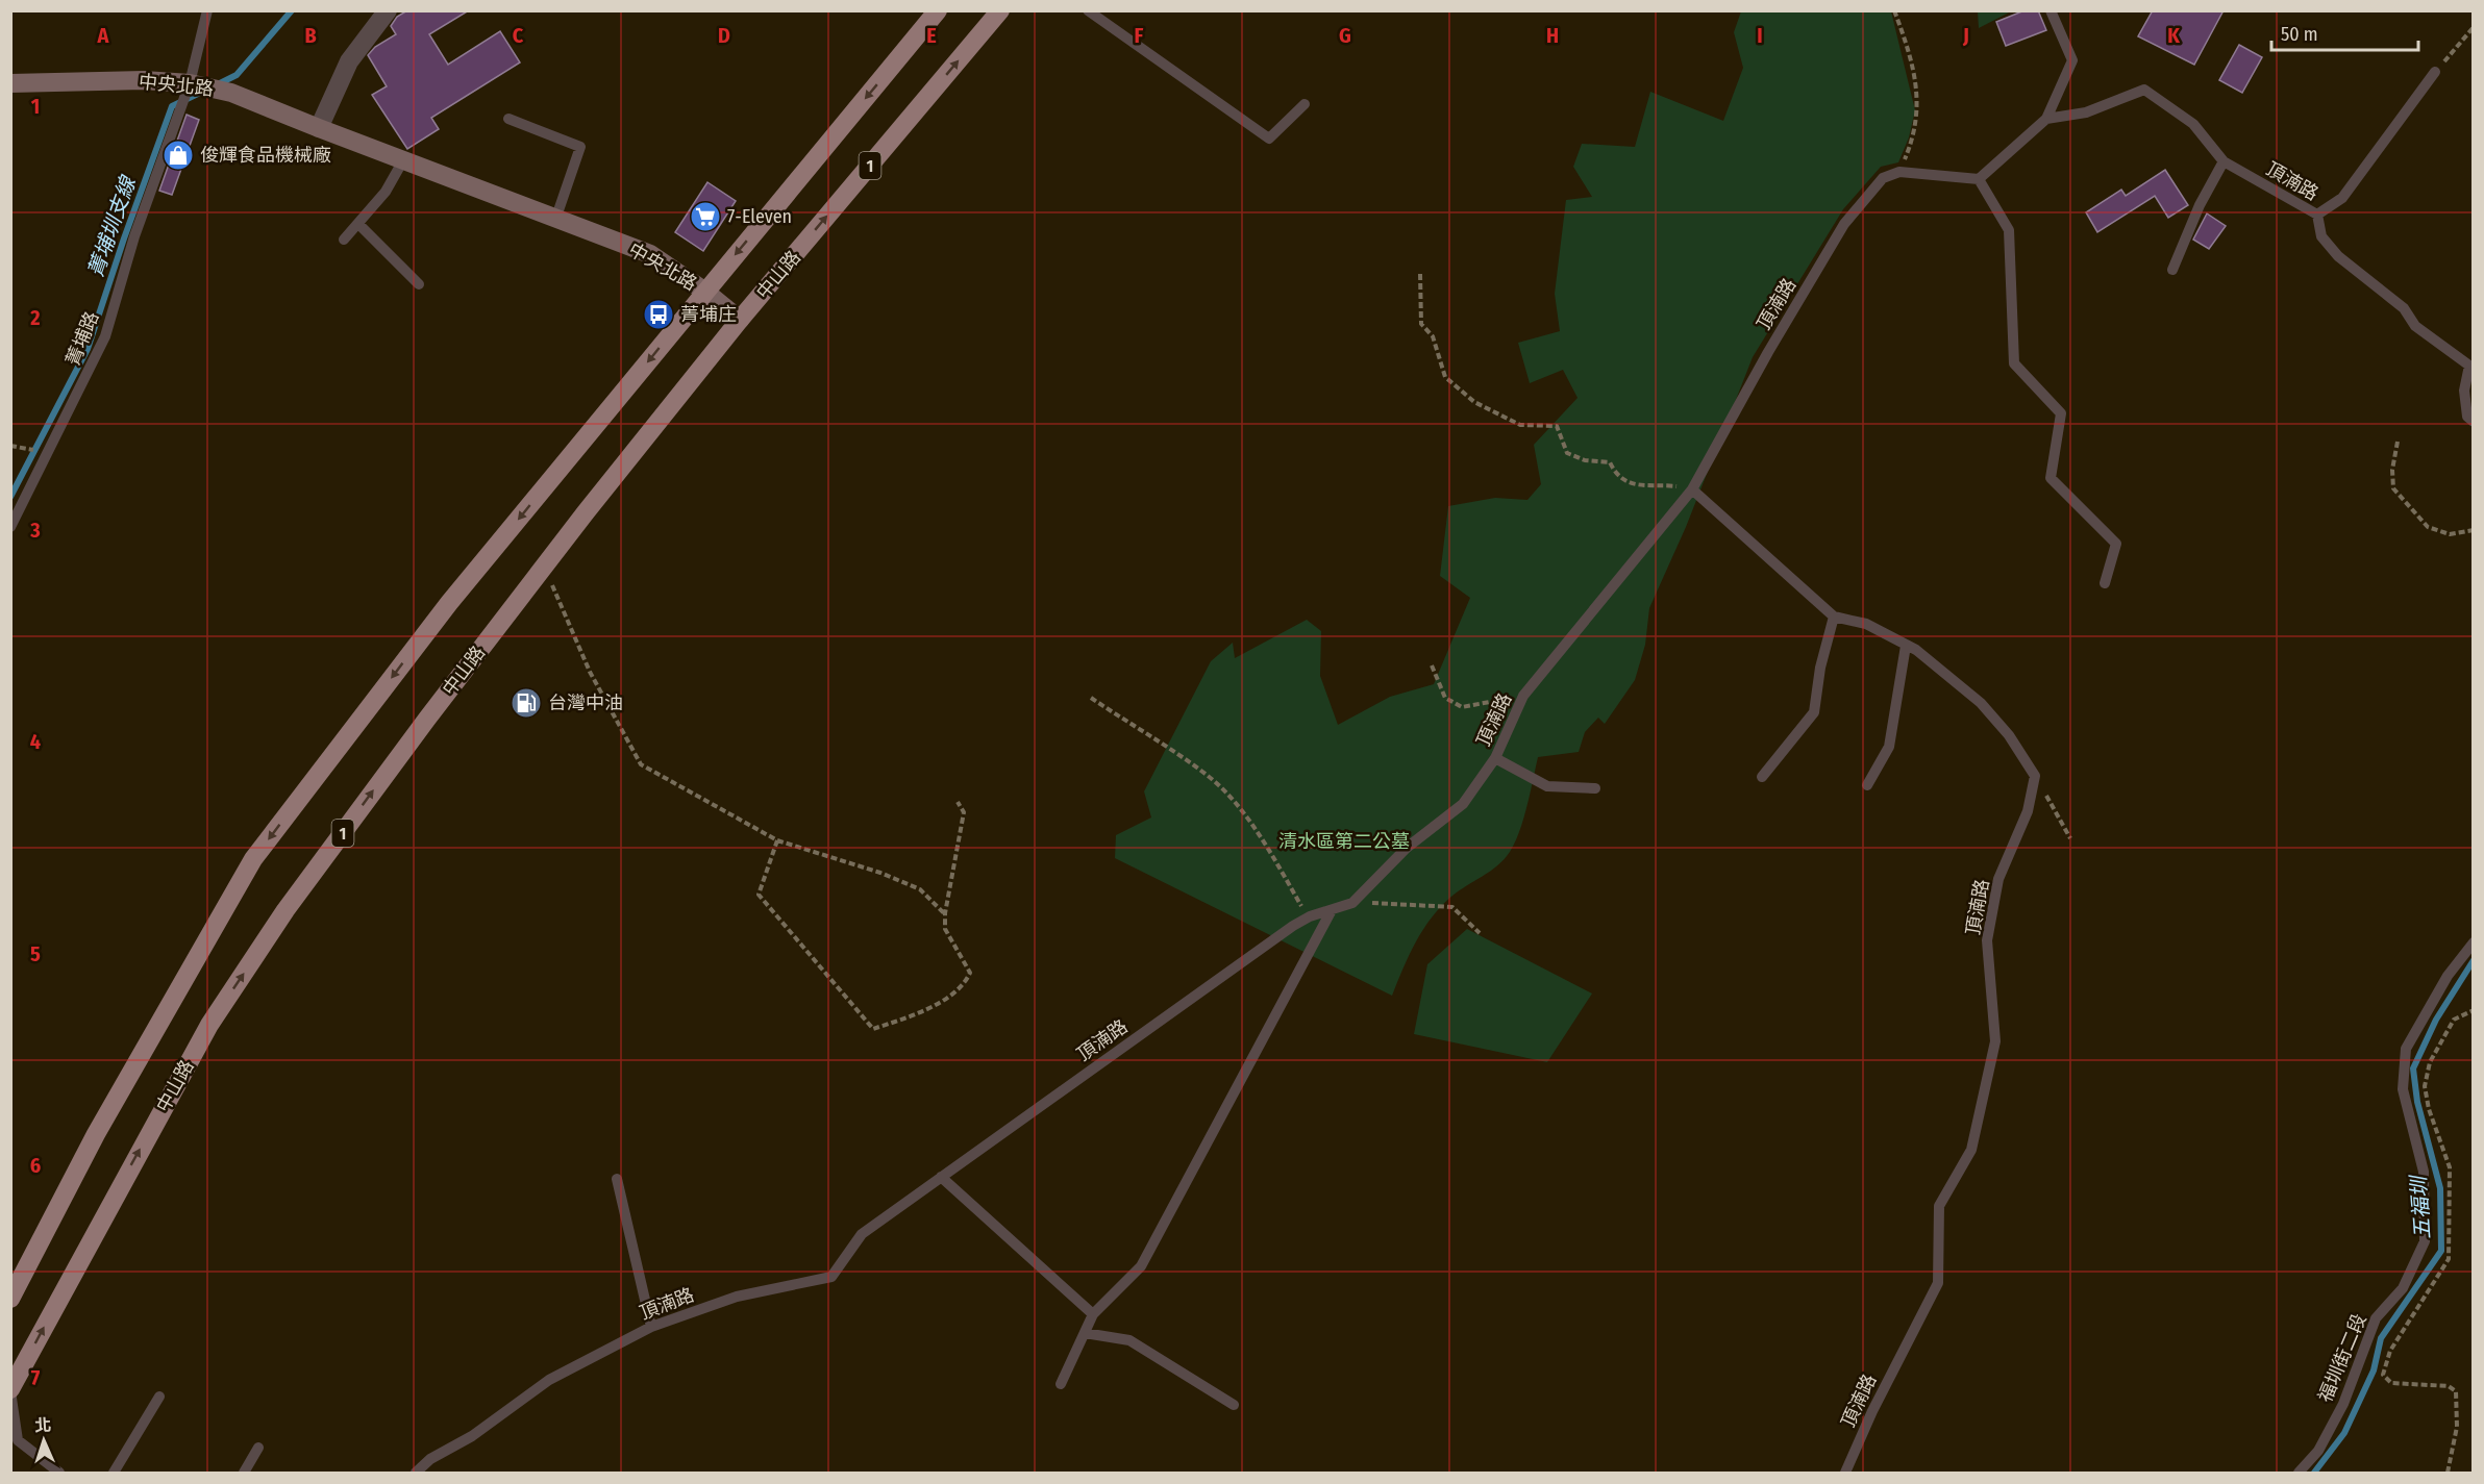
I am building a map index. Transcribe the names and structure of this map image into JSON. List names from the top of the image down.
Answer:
{
  "streets": {
    "main road": ["1", "中山路"],
    "street": ["中央北路"],
    "lane": ["頂湳路", "菁埔路", "福圳街二段"]
  },
  "crossings": [
    ["中央北路", "中山路"],
    ["中央北路", "菁埔路"]
  ],
  "water": ["菁埔圳支線", "五福圳"],
  "parks": ["清水區第二公墓"],
  "places": {
    "shop": ["俊輝食品機械廠"],
    "supermarket": ["7-Eleven"],
    "bus stop": ["菁埔庄"],
    "fuel station": ["台灣中油"]
  },
  "scale_bar": "50 m",
  "north": "top",
  "grid": {
    "columns": [
      "A",
      "B",
      "C",
      "D",
      "E",
      "F",
      "G",
      "H",
      "I",
      "J",
      "K"
    ],
    "rows": [
      "1",
      "2",
      "3",
      "4",
      "5",
      "6",
      "7"
    ]
  }
}
